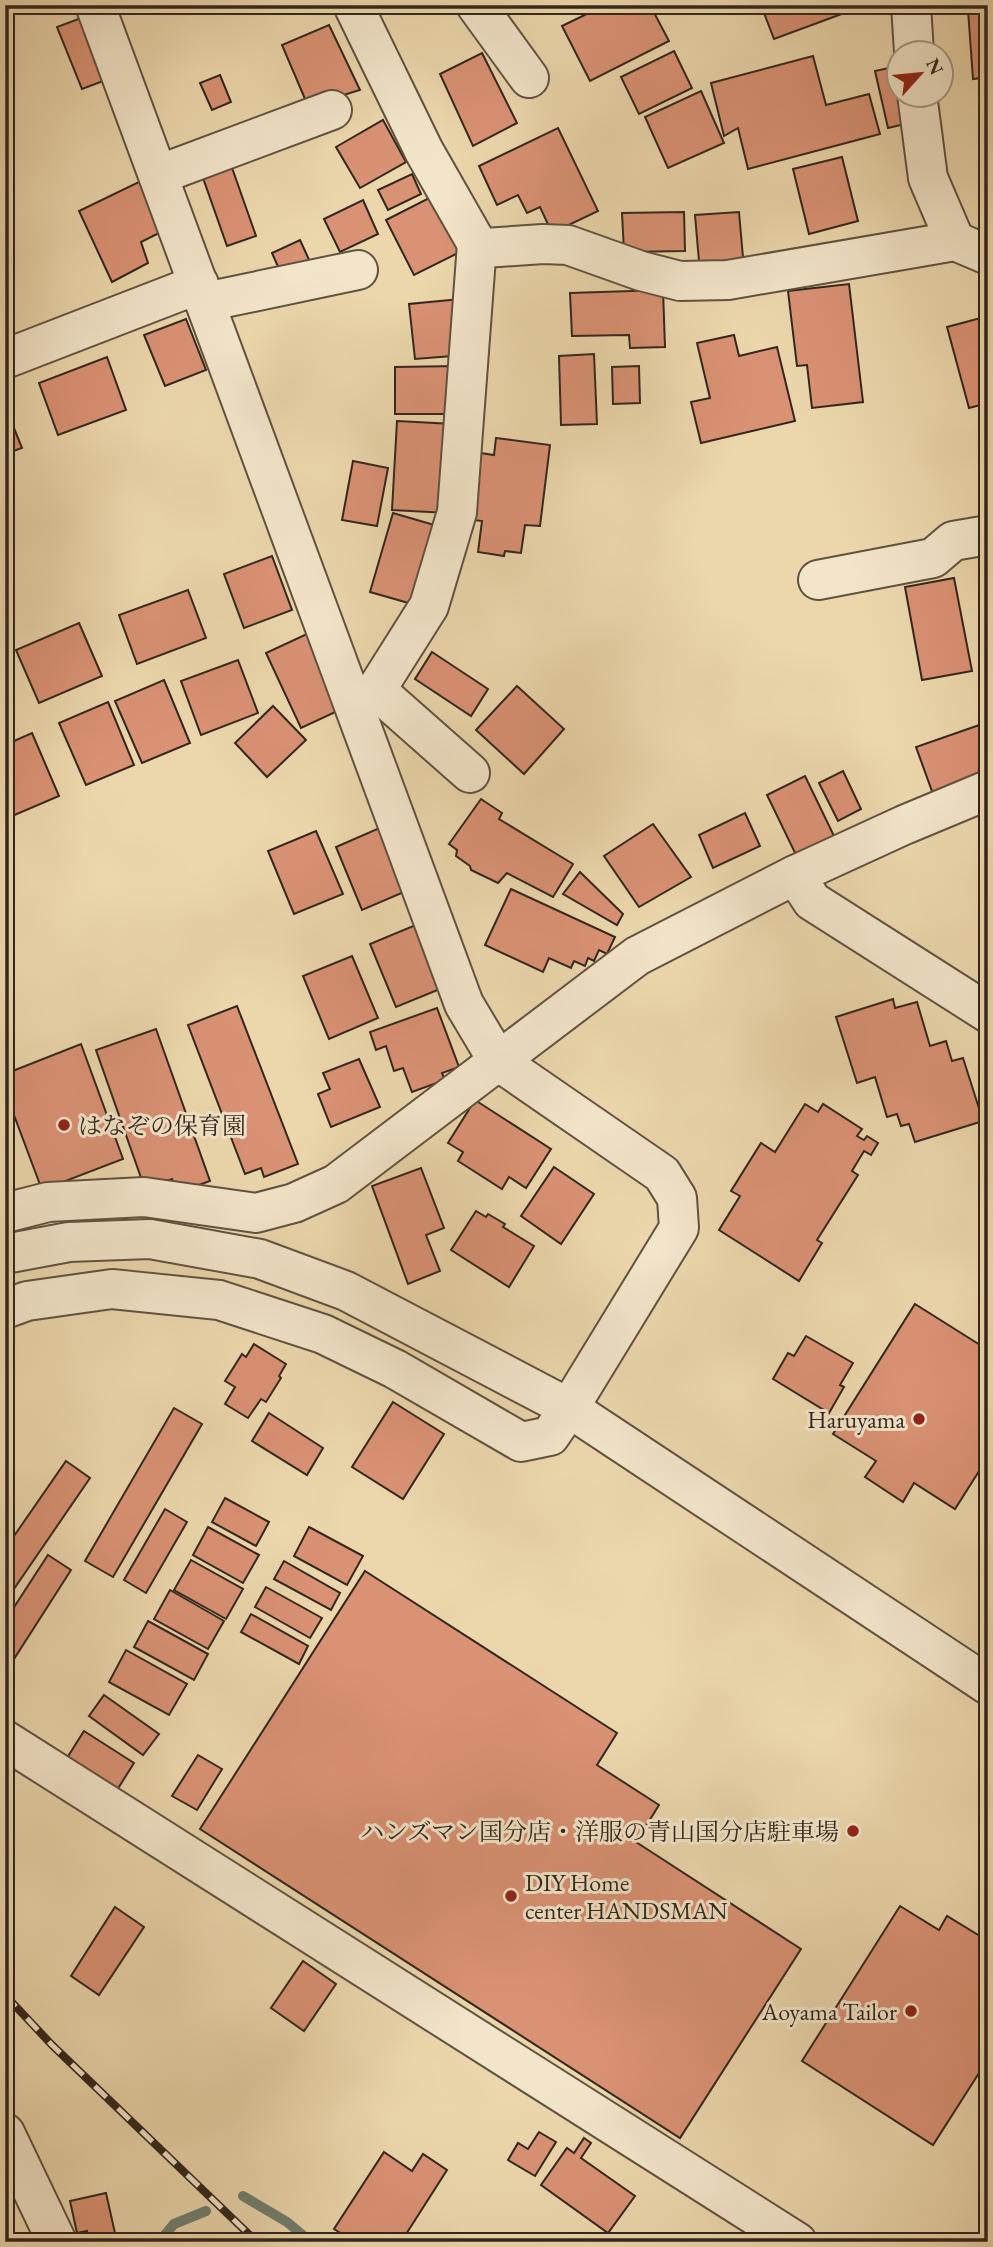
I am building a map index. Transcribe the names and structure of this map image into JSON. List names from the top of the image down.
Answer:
{
  "places": [
    "はなぞの保育園",
    "Haruyama",
    "ハンズマン国分店・洋服の青山国分店駐車場",
    "DIY Home center HANDSMAN",
    "Aoyama Tailor"
  ],
  "north": "top right"
}
